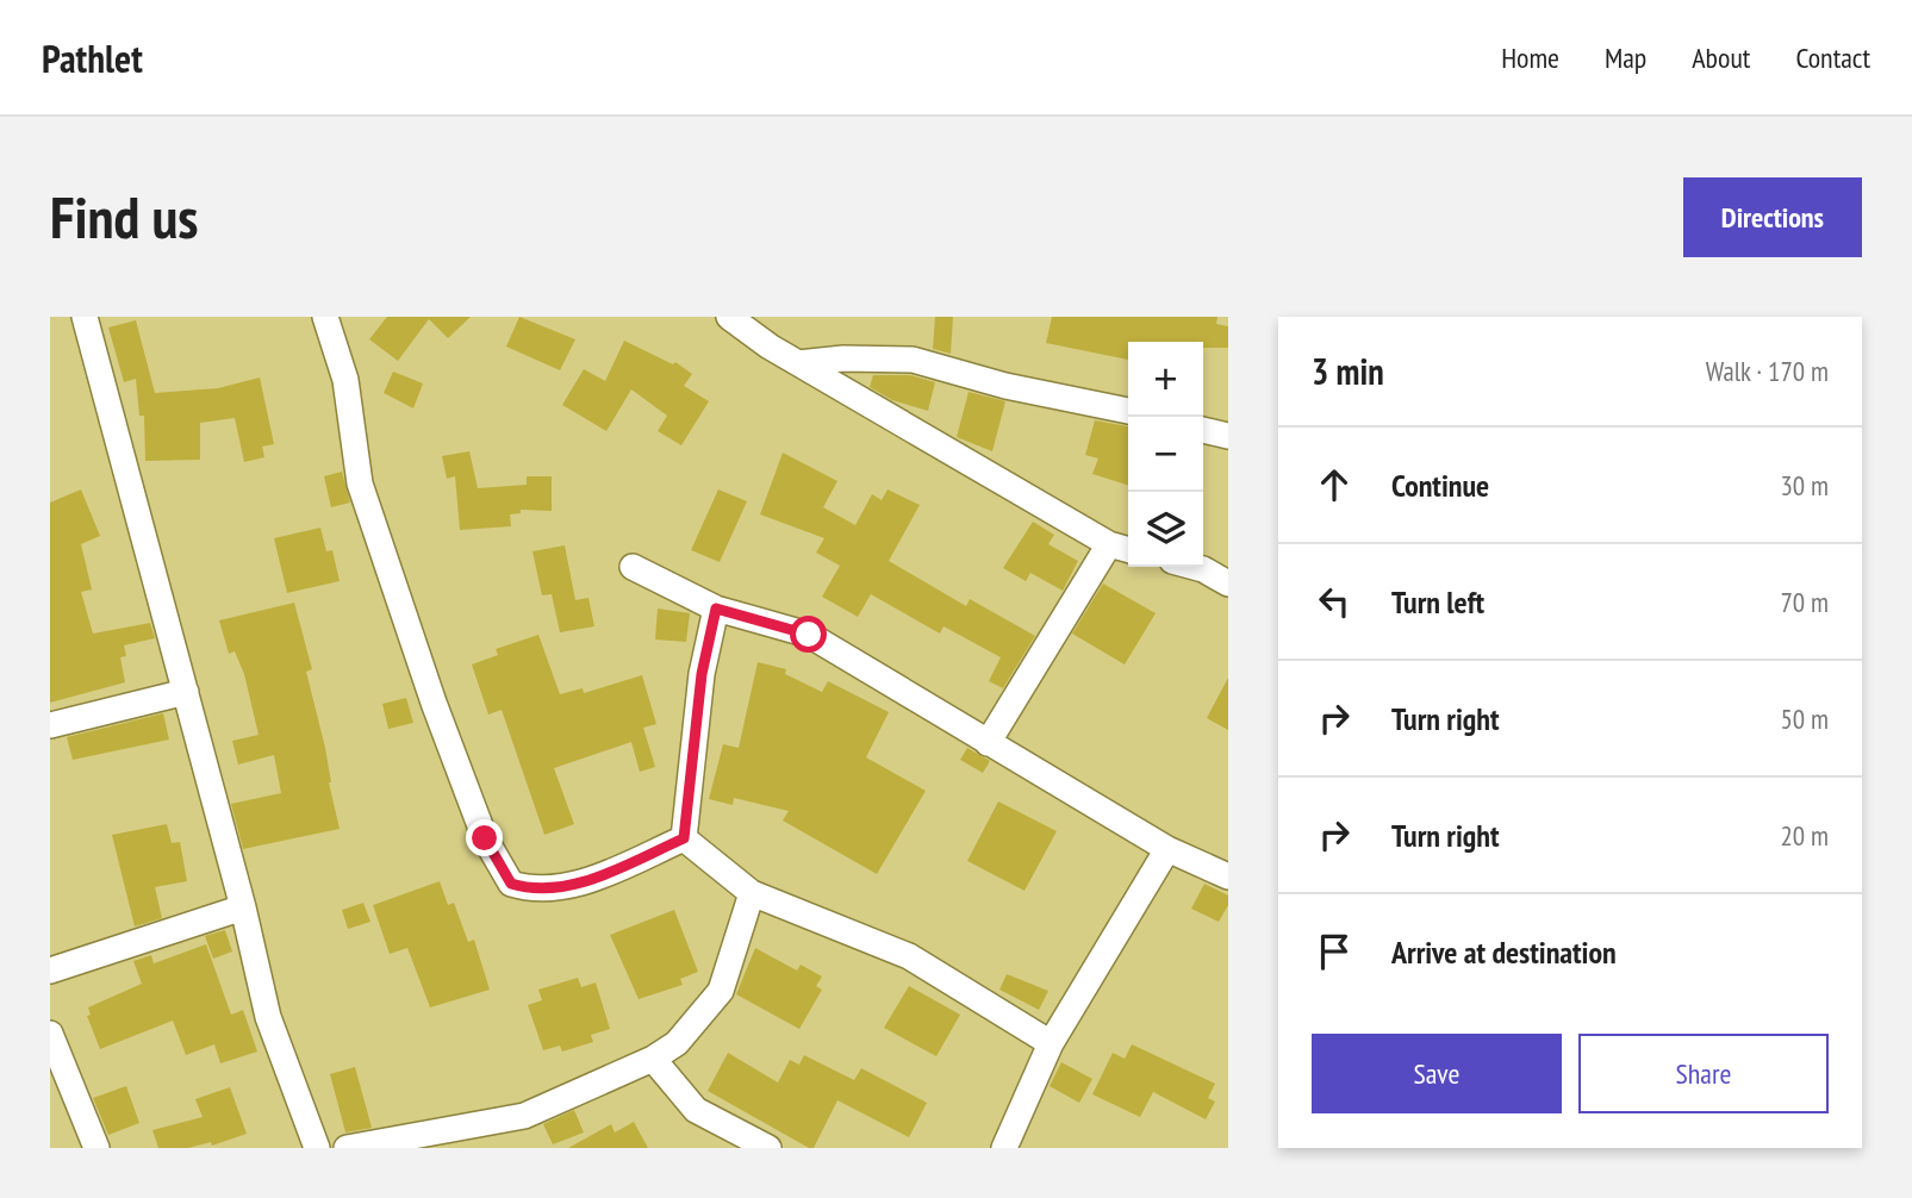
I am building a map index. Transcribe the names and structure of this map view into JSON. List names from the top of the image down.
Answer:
{
  "page": {
    "header": "Pathlet",
    "nav": [
      "Home",
      "Map",
      "About",
      "Contact"
    ],
    "buttons": [
      "Directions",
      ["Save", "Share"]
    ],
    "title": "Find us",
    "heading": ["3 min", "Walk · 170 m"],
    "map_buttons": ["+", "−"],
    "list": [
      ["Continue", "30 m"],
      ["Turn left", "70 m"],
      ["Turn right", "50 m"],
      ["Turn right", "20 m"],
      "Arrive at destination"
    ]
  }
}
